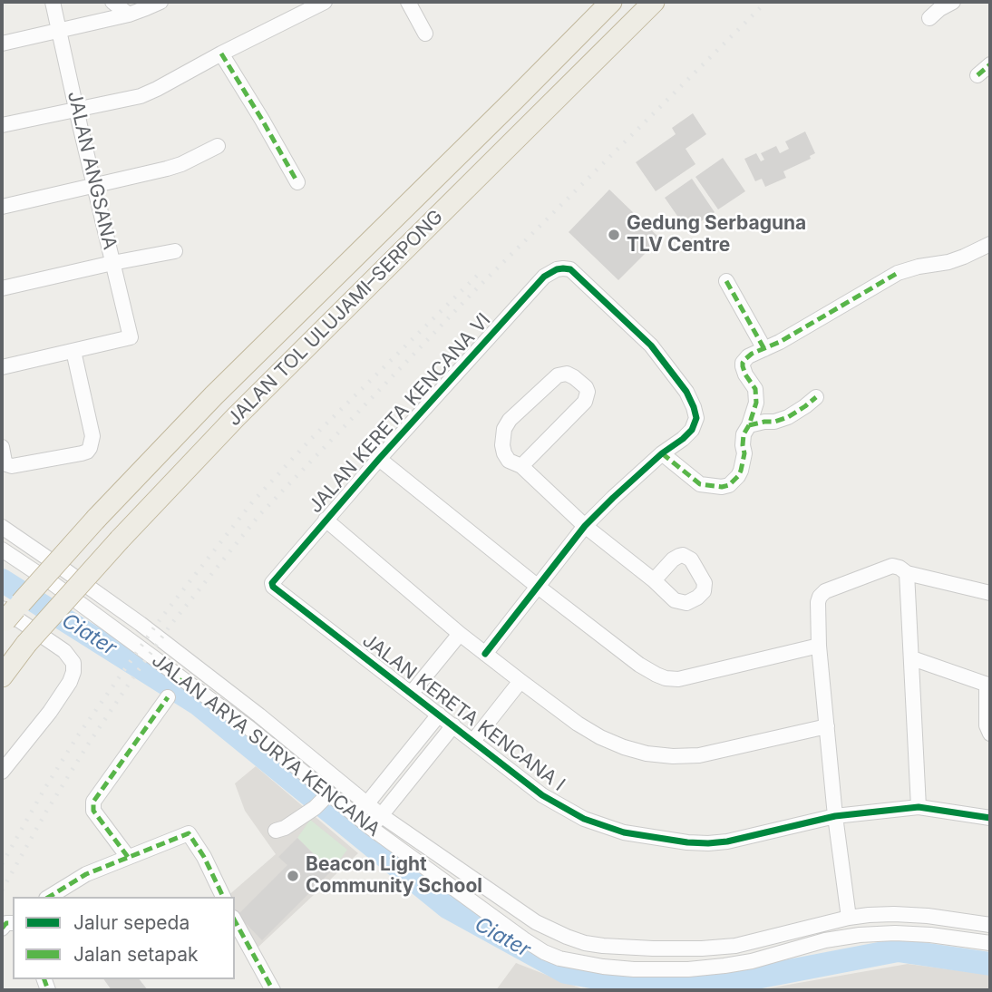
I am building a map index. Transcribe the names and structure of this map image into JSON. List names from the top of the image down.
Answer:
{
  "streets": {
    "highway": ["JALAN TOL ULUJAMI–SERPONG"],
    "street": [
      "JALAN ANGSANA",
      "JALAN KERETA KENCANA VI",
      "JALAN KERETA KENCANA I",
      "JALAN ARYA SURYA KENCANA"
    ]
  },
  "crossings": [
    ["JALAN KERETA KENCANA VI", "JALAN KERETA KENCANA I"]
  ],
  "water": ["Ciater"],
  "places": ["Gedung Serbaguna TLV Centre", "Beacon Light Community School"],
  "legend": ["Jalur sepeda", "Jalan setapak"]
}
